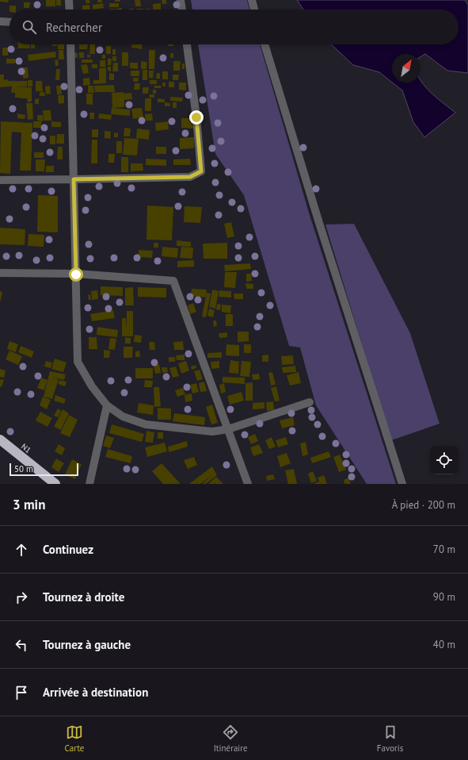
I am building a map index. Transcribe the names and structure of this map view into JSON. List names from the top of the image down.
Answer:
{
  "streets": {
    "highway": ["N1"]
  },
  "scale_bar": "50 m",
  "north": "top right",
  "page": {
    "search": "Rechercher",
    "scale": "50 m",
    "heading": ["3 min", "À pied · 200 m"],
    "list": [
      ["Continuez", "70 m"],
      ["Tournez à droite", "90 m"],
      ["Tournez à gauche", "40 m"],
      "Arrivée à destination"
    ],
    "nav": ["Carte", "Itinéraire", "Favoris"]
  }
}
